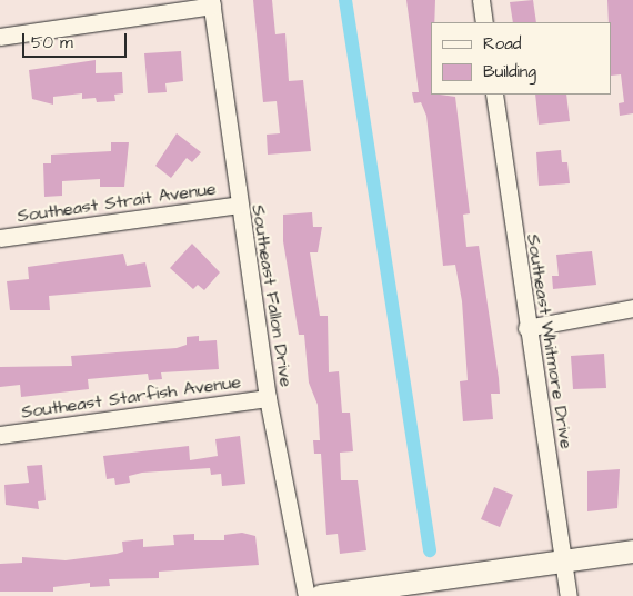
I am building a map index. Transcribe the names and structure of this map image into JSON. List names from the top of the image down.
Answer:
{
  "streets": {
    "street": [
      "Southeast Strait Avenue",
      "Southeast Fallon Drive",
      "Southeast Whitmore Drive",
      "Southeast Starfish Avenue"
    ]
  },
  "crossings": [
    ["Southeast Strait Avenue", "Southeast Fallon Drive"],
    ["Southeast Fallon Drive", "Southeast Starfish Avenue"]
  ],
  "legend": ["Road", "Building"],
  "scale_bar": "50 m"
}
